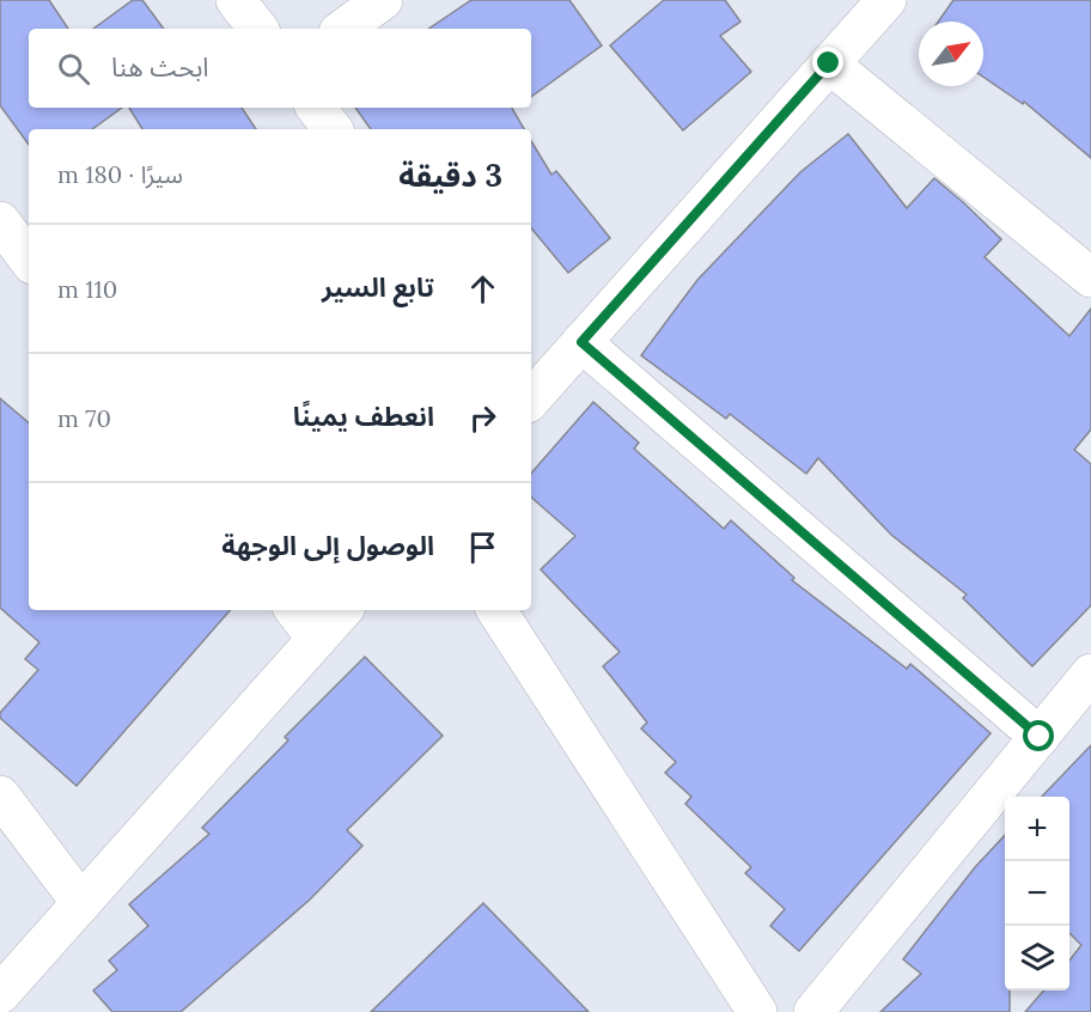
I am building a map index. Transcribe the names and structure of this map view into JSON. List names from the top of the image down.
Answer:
{
  "north": "top right",
  "page": {
    "search": "ابحث هنا",
    "heading": ["3 دقيقة", "سيرًا · 180 m"],
    "list": [
      ["تابع السير", "110 m"],
      ["انعطف يمينًا", "70 m"],
      "الوصول إلى الوجهة"
    ],
    "map_buttons": ["+", "−"]
  }
}
